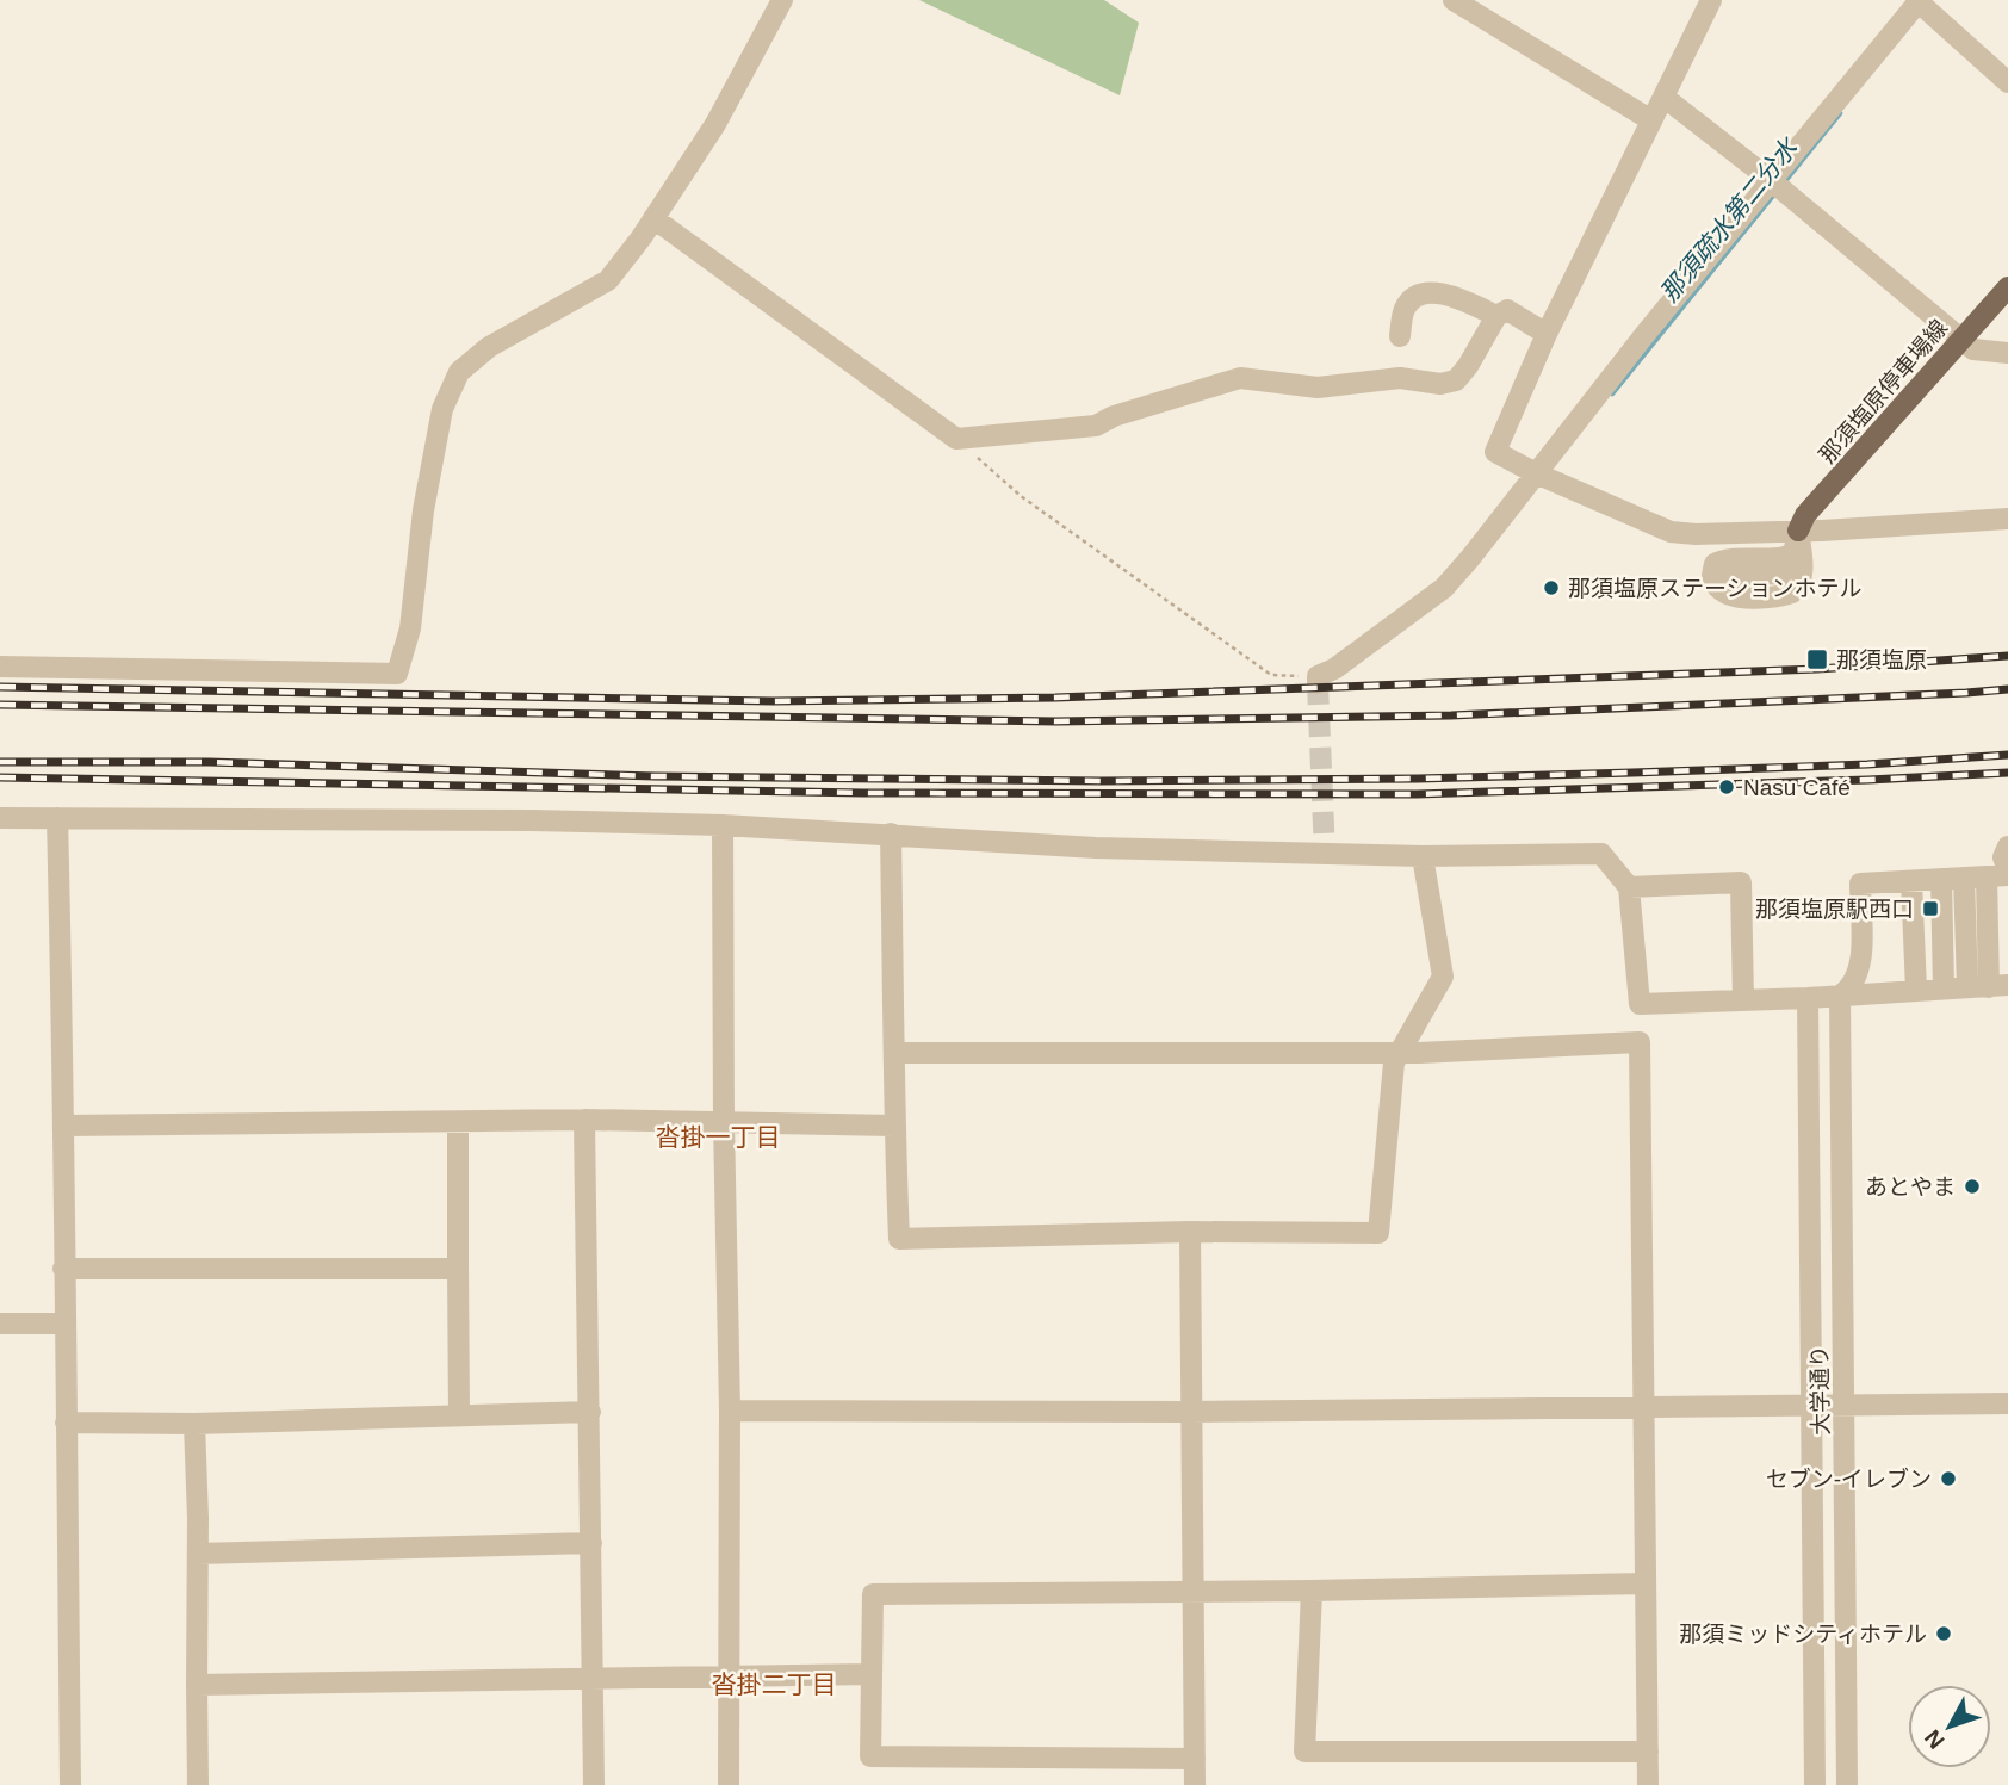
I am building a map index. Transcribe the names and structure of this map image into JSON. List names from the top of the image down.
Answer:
{
  "streets": {
    "main road": ["那須塩原停車場線"],
    "street": ["大学通り"]
  },
  "districts": ["沓掛一丁目", "沓掛二丁目"],
  "water": ["那須疏水第二分水"],
  "places": {
    "other": [
      "那須塩原ステーションホテル",
      "Nasu Café",
      "あとやま",
      "セブン-イレブン",
      "那須ミッドシティホテル"
    ],
    "transit": ["那須塩原", "那須塩原駅西口"]
  },
  "north": "bottom left"
}
